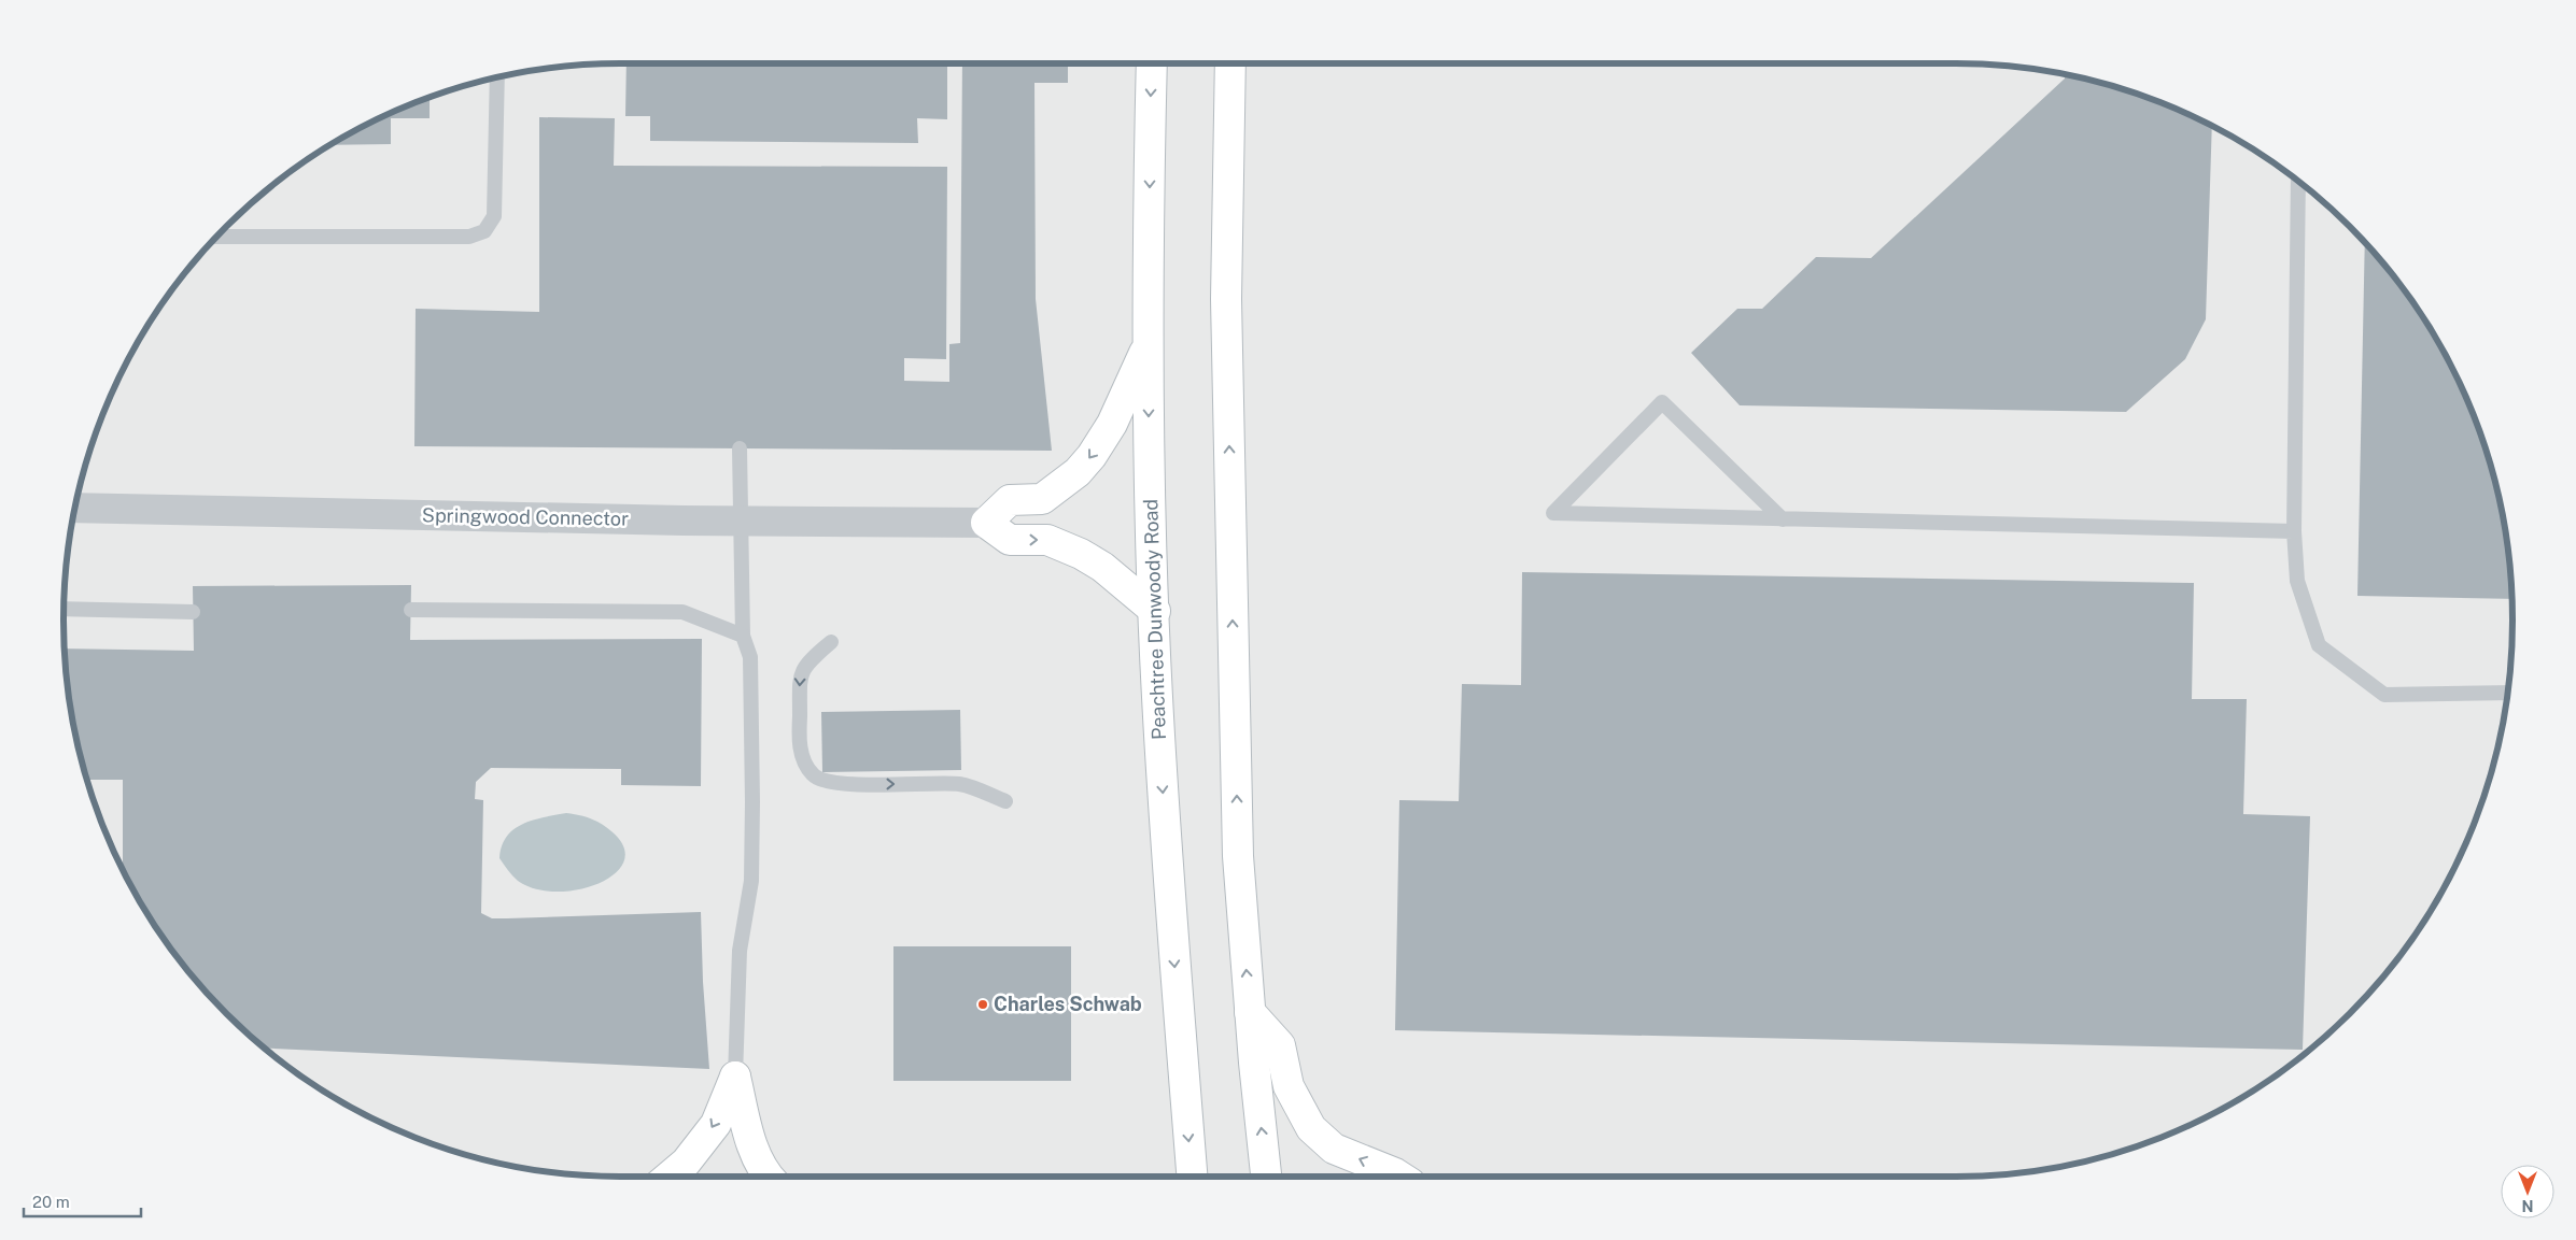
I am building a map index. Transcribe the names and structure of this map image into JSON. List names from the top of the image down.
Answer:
{
  "streets": {
    "main road": ["Peachtree Dunwoody Road"],
    "street": ["Springwood Connector"]
  },
  "places": ["Charles Schwab"],
  "scale_bar": "20 m",
  "north": "bottom"
}
